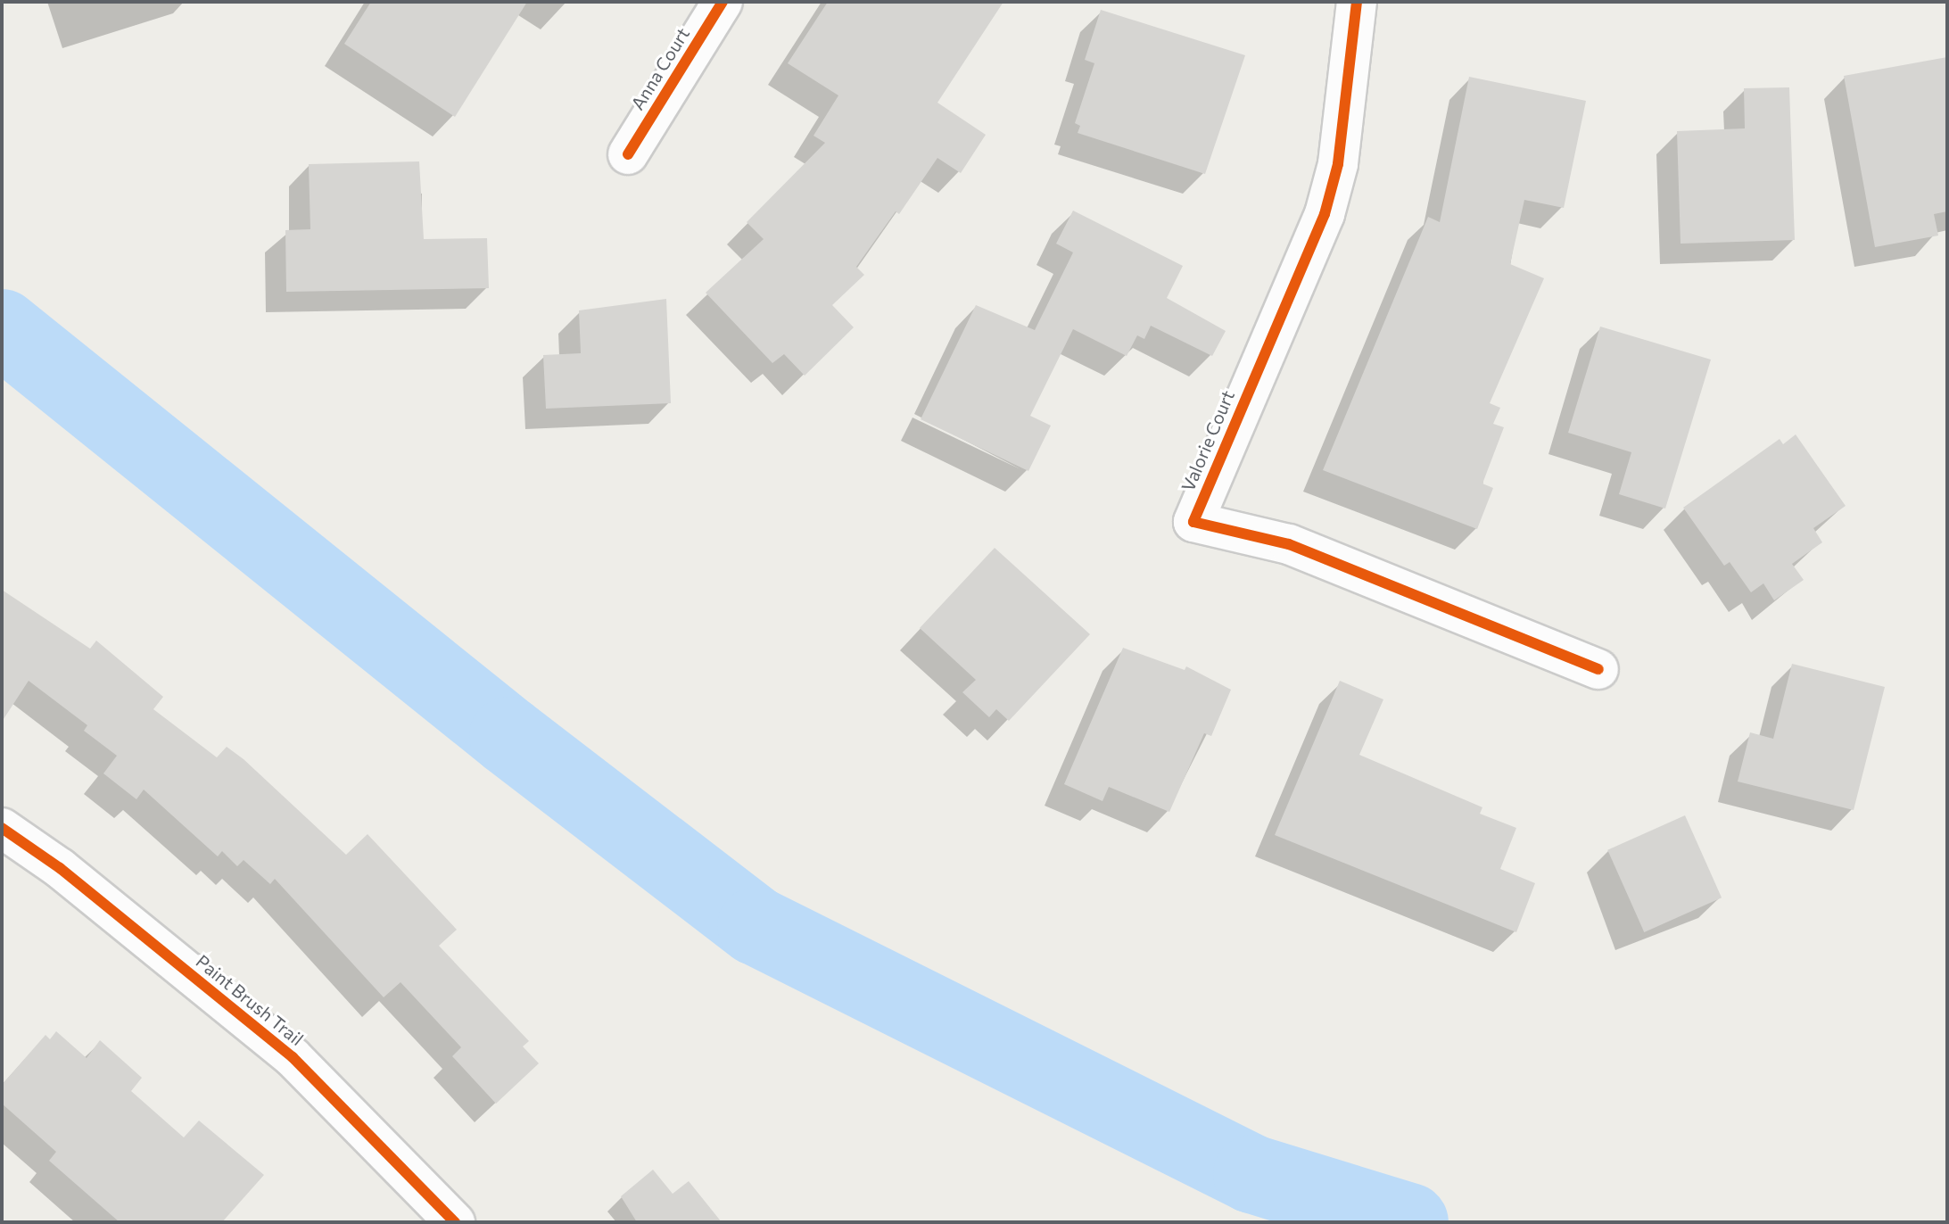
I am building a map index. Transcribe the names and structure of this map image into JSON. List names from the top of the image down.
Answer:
{
  "streets": {
    "street": ["Anna Court", "Valorie Court", "Paint Brush Trail"]
  }
}
